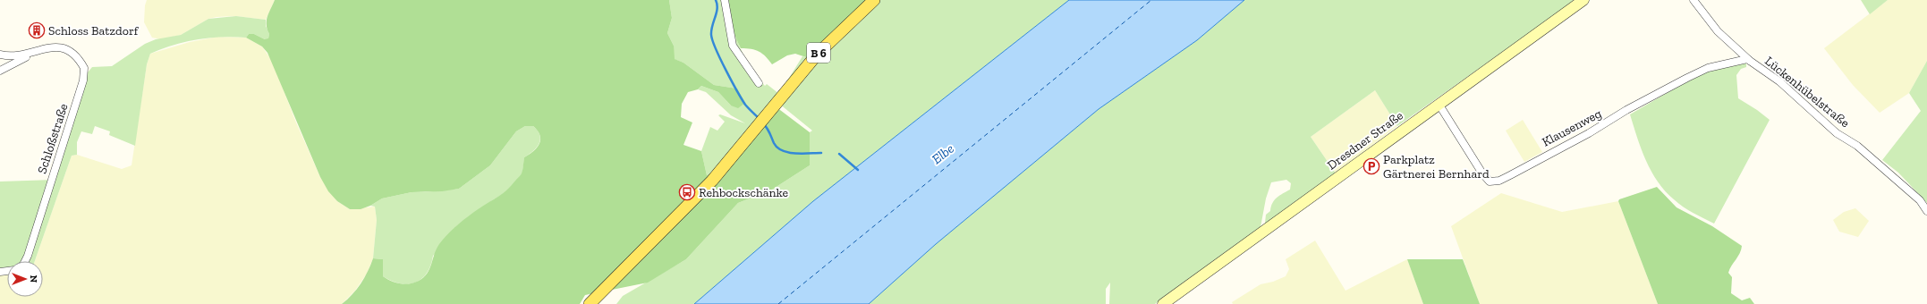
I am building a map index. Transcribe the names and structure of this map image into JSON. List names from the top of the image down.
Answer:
{
  "streets": {
    "main road": ["B 6", "Dresdner Straße"],
    "street": ["Lückenhübelstraße", "Klausenweg", "Schloßstraße"]
  },
  "crossings": [
    ["Lückenhübelstraße", "Klausenweg"],
    ["Klausenweg", "Dresdner Straße"]
  ],
  "water": ["Elbe"],
  "places": {
    "building": ["Schloss Batzdorf"],
    "parking": ["Parkplatz Gärtnerei Bernhard"],
    "bus stop": ["Rehbockschänke"]
  },
  "north": "right"
}
